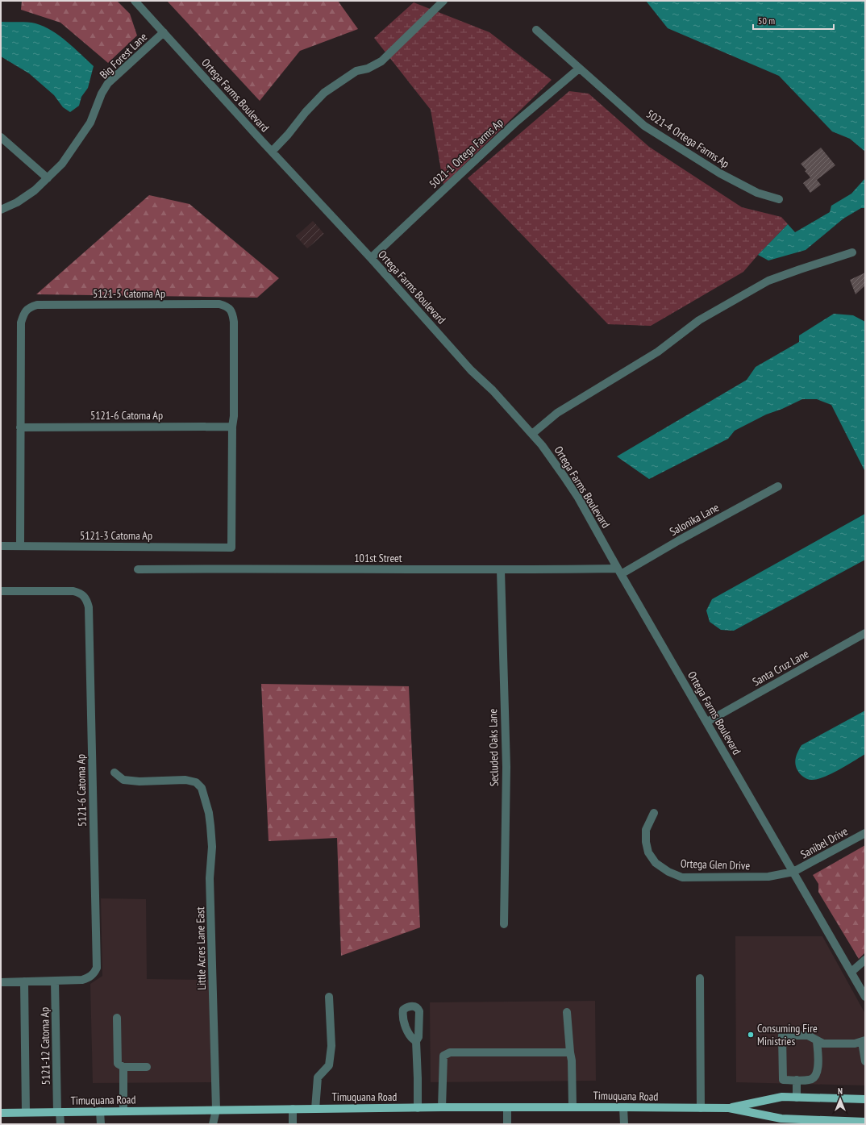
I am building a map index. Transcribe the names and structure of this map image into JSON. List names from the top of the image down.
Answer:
{
  "streets": {
    "main road": ["Timuquana Road"],
    "street": [
      "Big Forest Lane",
      "Ortega Farms Boulevard",
      "5021-4 Ortega Farms Ap",
      "5021-1 Ortega Farms Ap",
      "5121-5 Catoma Ap",
      "5121-6 Catoma Ap",
      "Salonika Lane",
      "5121-3 Catoma Ap",
      "101st Street",
      "Santa Cruz Lane",
      "Secluded Oaks Lane",
      "Sanibel Drive",
      "Ortega Glen Drive",
      "Little Acres Lane East",
      "5121-12 Catoma Ap"
    ]
  },
  "crossings": [
    ["Big Forest Lane", "Ortega Farms Boulevard"],
    ["Ortega Farms Boulevard", "5021-1 Ortega Farms Ap"],
    ["Ortega Farms Boulevard", "Salonika Lane"],
    ["Ortega Farms Boulevard", "101st Street"],
    ["Ortega Farms Boulevard", "Santa Cruz Lane"],
    ["Ortega Farms Boulevard", "Sanibel Drive"],
    ["Ortega Farms Boulevard", "Ortega Glen Drive"],
    ["5021-4 Ortega Farms Ap", "5021-1 Ortega Farms Ap"],
    ["5121-5 Catoma Ap", "5121-6 Catoma Ap"],
    ["5121-5 Catoma Ap", "5121-3 Catoma Ap"],
    ["5121-6 Catoma Ap", "5121-12 Catoma Ap"],
    ["Salonika Lane", "101st Street"],
    ["101st Street", "Secluded Oaks Lane"],
    ["Sanibel Drive", "Ortega Glen Drive"],
    ["Little Acres Lane East", "Timuquana Road"],
    ["5121-12 Catoma Ap", "Timuquana Road"]
  ],
  "places": ["Consuming Fire Ministries"],
  "scale_bar": "50 m",
  "north": "top"
}
